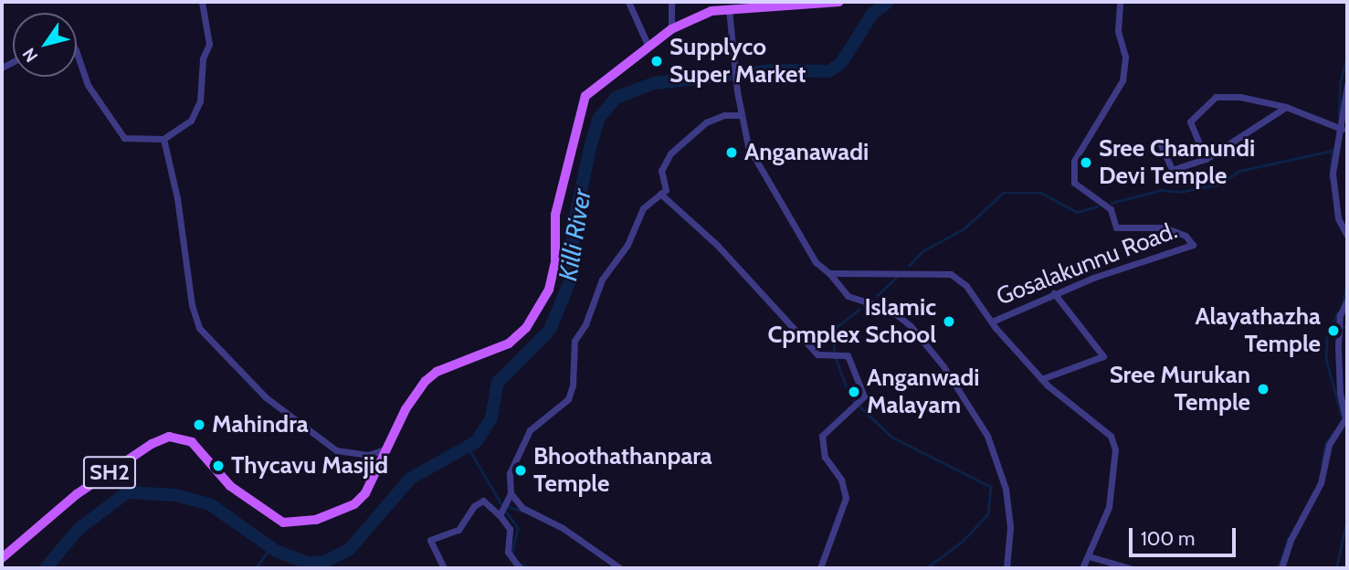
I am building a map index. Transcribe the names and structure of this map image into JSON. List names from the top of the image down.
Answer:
{
  "streets": {
    "main road": ["SH2"],
    "street": ["Gosalakunnu Road."]
  },
  "water": ["Killi River"],
  "places": [
    "Supplyco Super Market",
    "Anganawadi",
    "Sree Chamundi Devi Temple",
    "Islamic Cpmplex School",
    "Alayathazha Temple",
    "Sree Murukan Temple",
    "Anganwadi Malayam",
    "Mahindra",
    "Thycavu Masjid",
    "Bhoothathanpara Temple"
  ],
  "scale_bar": "100 m",
  "north": "bottom left"
}
